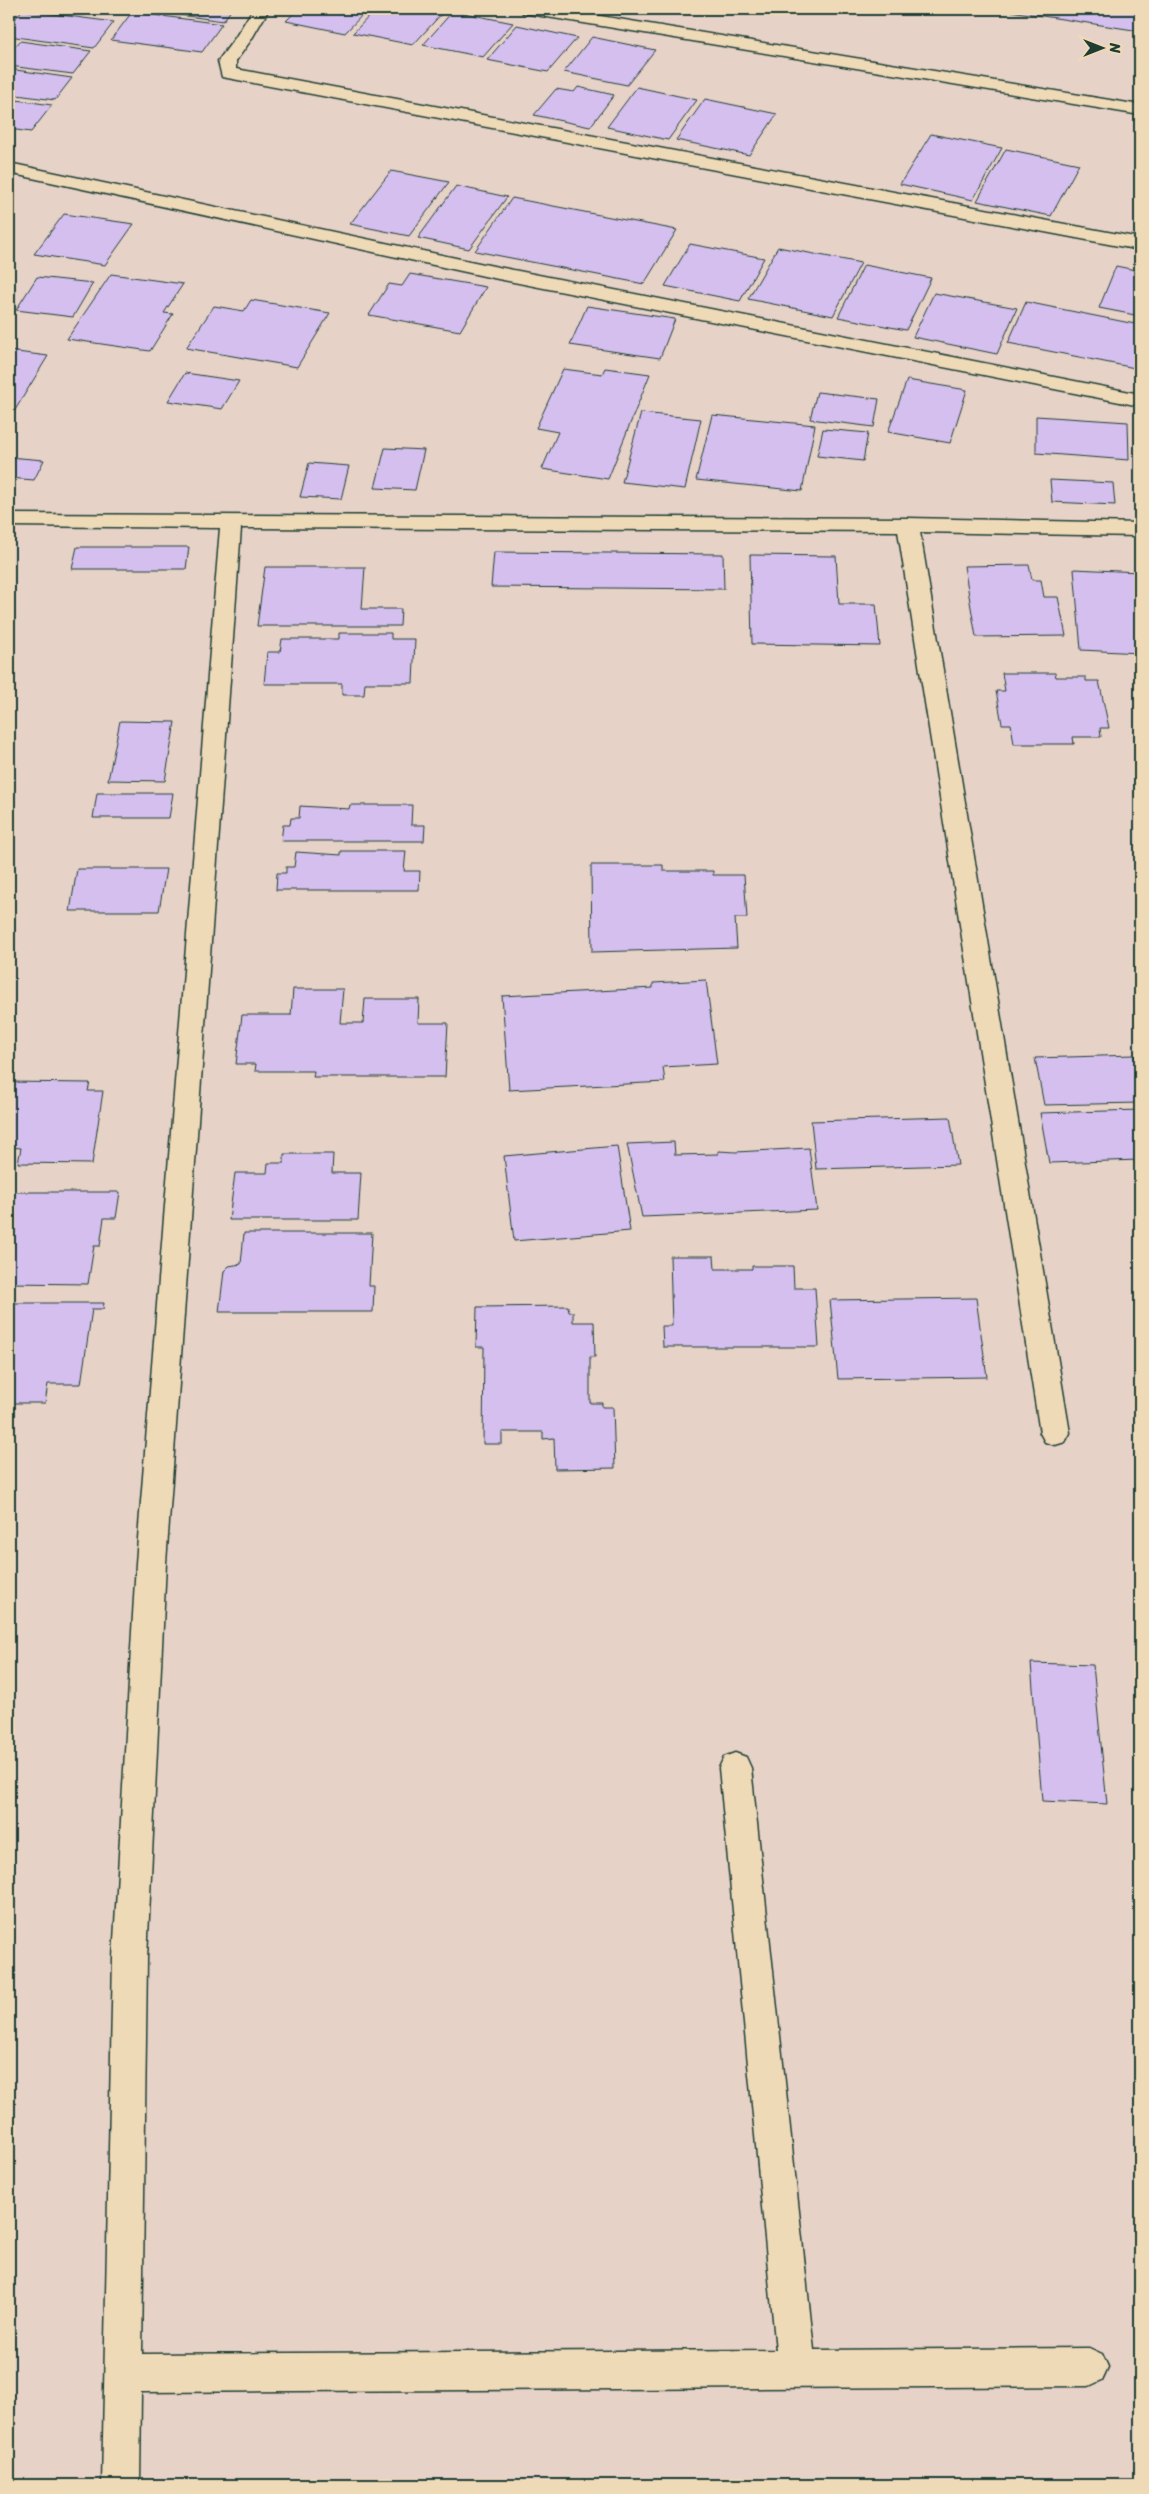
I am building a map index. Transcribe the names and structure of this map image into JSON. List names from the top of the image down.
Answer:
{
  "north": "right"
}
